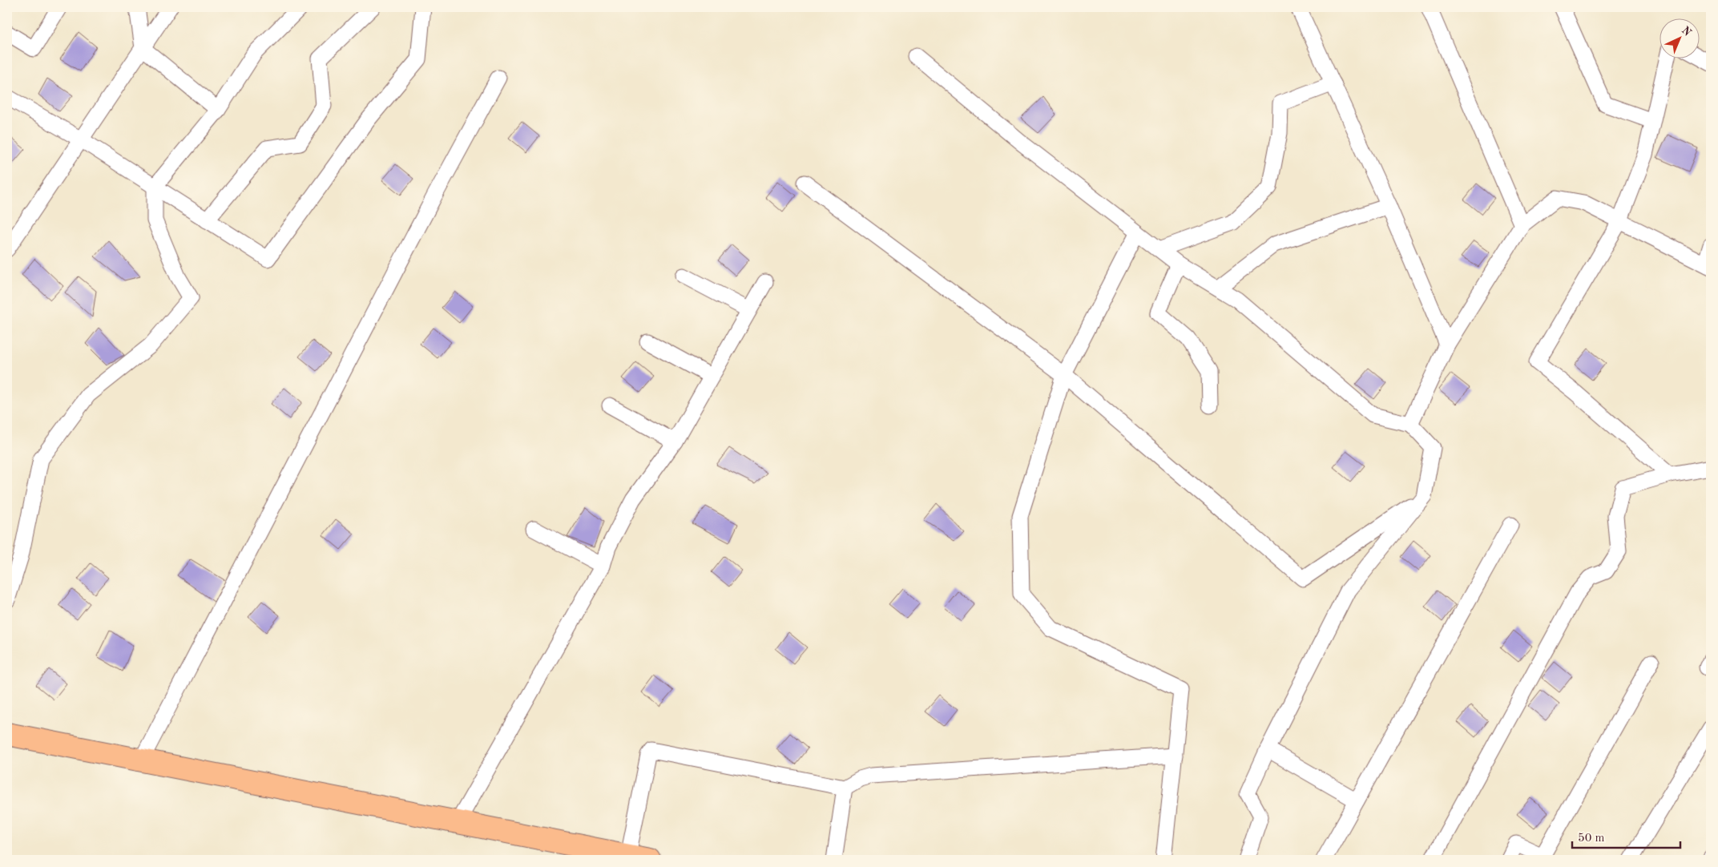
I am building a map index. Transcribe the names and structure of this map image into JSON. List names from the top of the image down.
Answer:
{
  "scale_bar": "50 m",
  "north": "top right"
}
